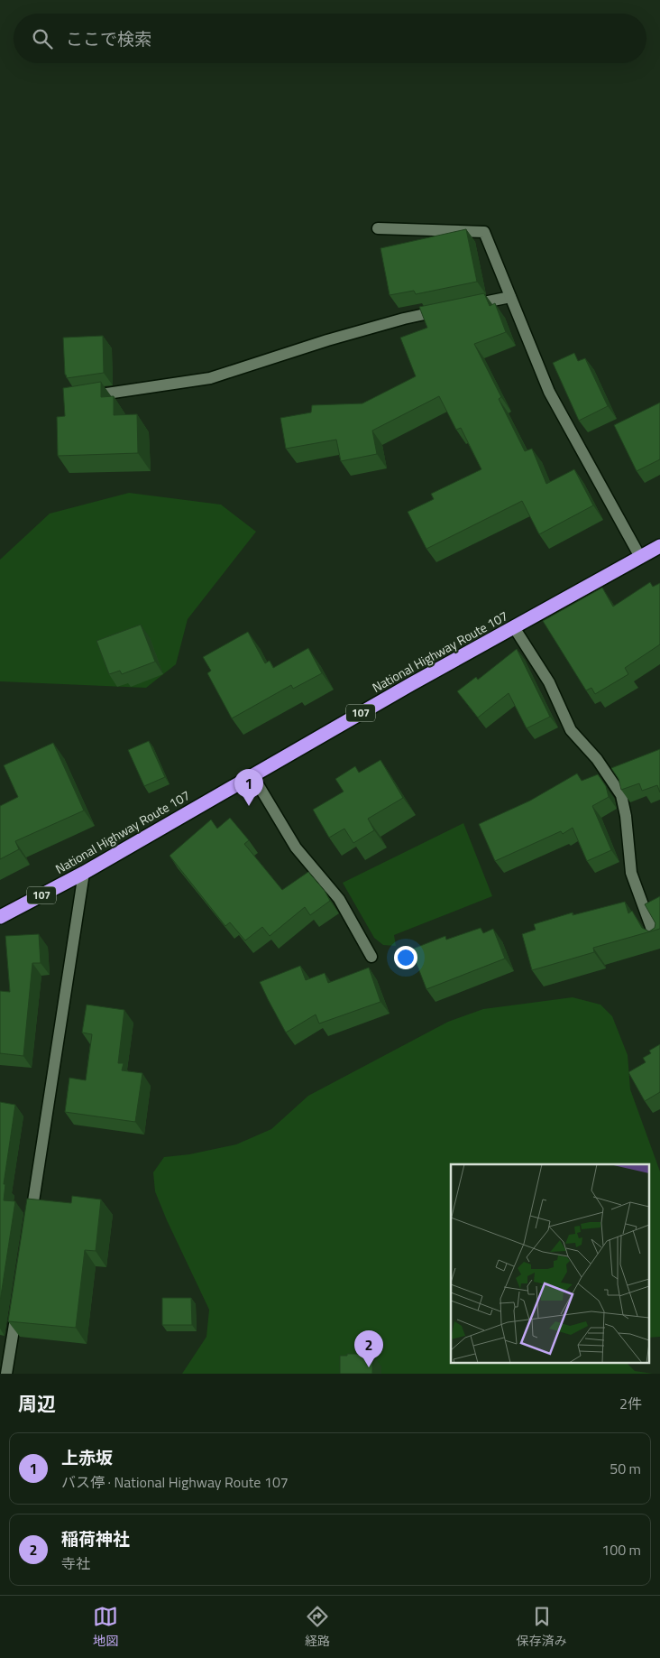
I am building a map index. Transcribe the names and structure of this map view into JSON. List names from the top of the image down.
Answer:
{
  "streets": {
    "highway": ["National Highway Route 107", "107"]
  },
  "page": {
    "search": "ここで検索",
    "pins": ["1", "2"],
    "heading": ["周辺", "2件"],
    "list": [
      {
        "mark": "1",
        "name": "上赤坂",
        "note": "バス停 · National Highway Route 107",
        "value": "50 m"
      },
      {
        "mark": "2",
        "name": "稲荷神社",
        "note": "寺社",
        "value": "100 m"
      }
    ],
    "nav": ["地図", "経路", "保存済み"]
  }
}
